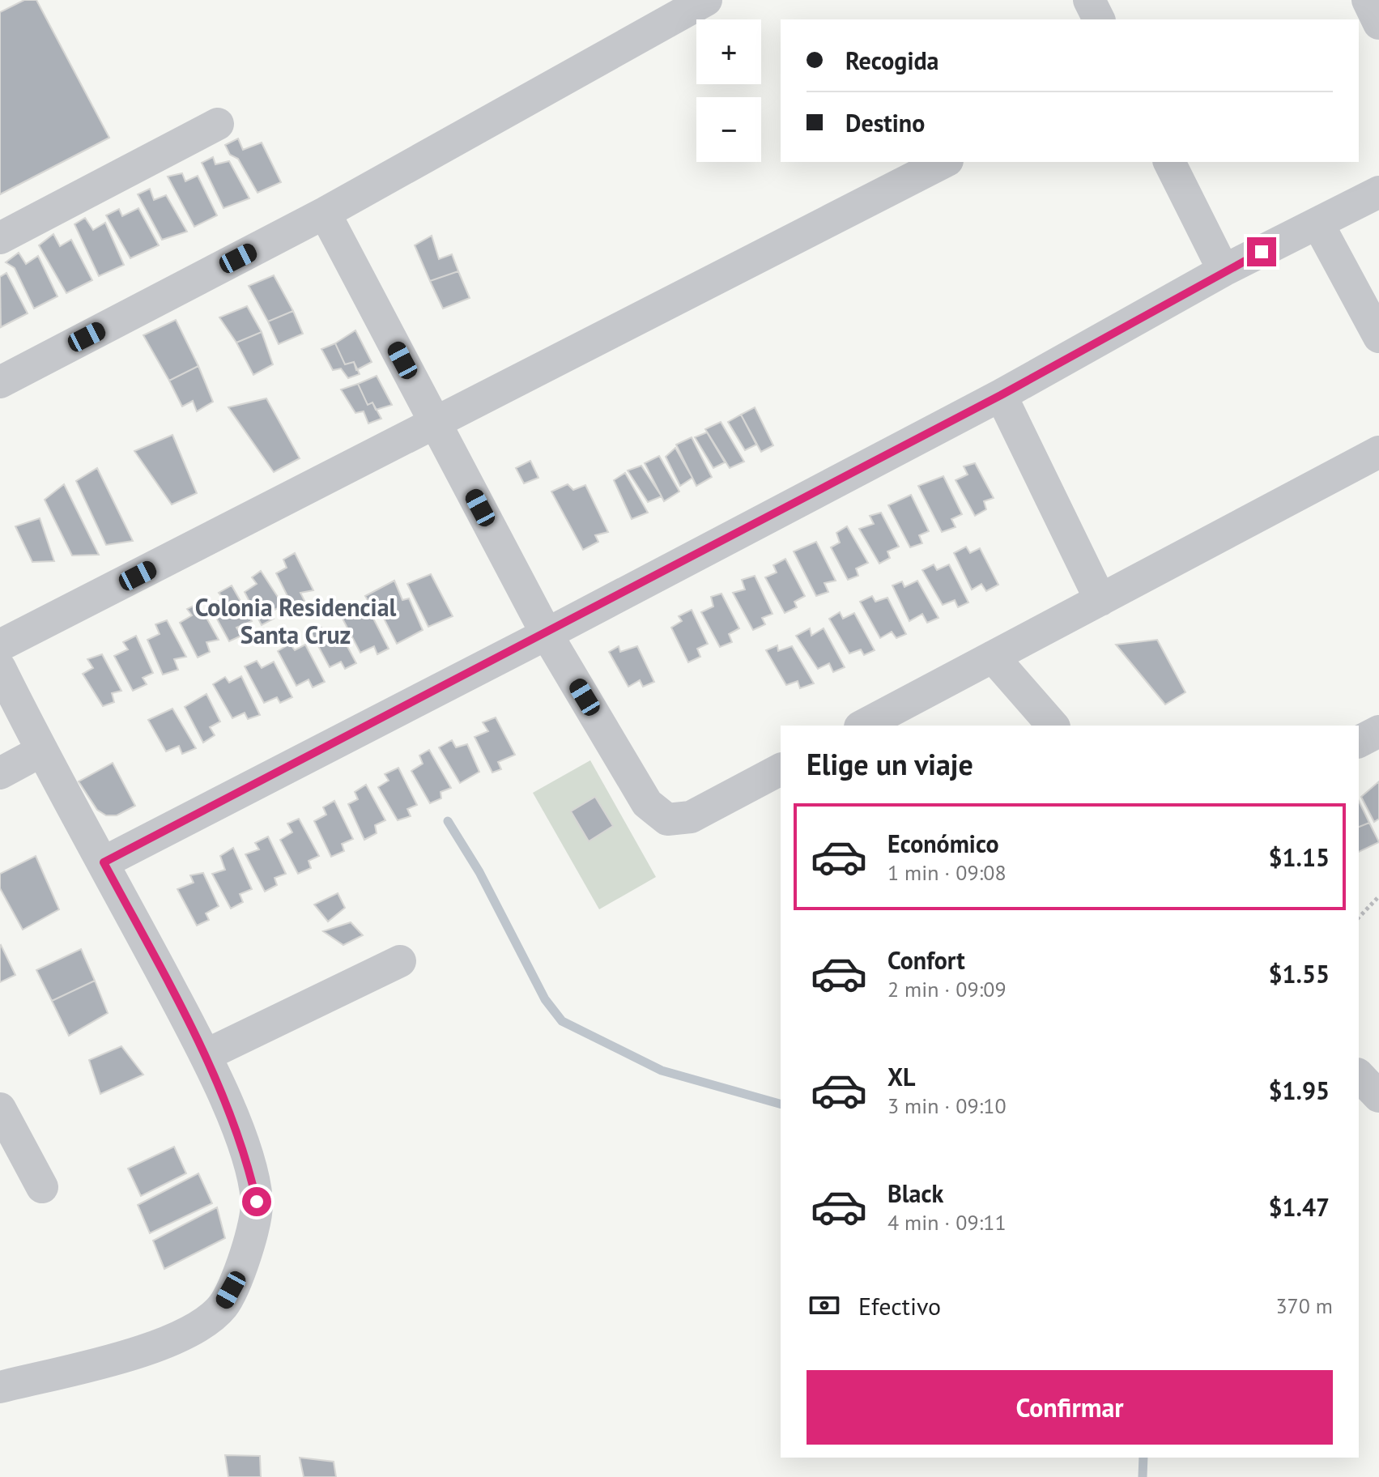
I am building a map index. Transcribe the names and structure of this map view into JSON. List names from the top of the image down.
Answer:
{
  "districts": ["Colonia Residencial Santa Cruz"],
  "page": {
    "map_buttons": ["+", "−"],
    "banner": ["Recogida", "Destino"],
    "heading": "Elige un viaje",
    "list": [
      {
        "name": "Económico",
        "note": "1 min · 09:08",
        "value": "$1.15"
      },
      {
        "name": "Confort",
        "note": "2 min · 09:09",
        "value": "$1.55"
      },
      {
        "name": "XL",
        "note": "3 min · 09:10",
        "value": "$1.95"
      },
      {
        "name": "Black",
        "note": "4 min · 09:11",
        "value": "$1.47"
      }
    ],
    "pay": ["Efectivo", "370 m"],
    "buttons": "Confirmar"
  }
}
